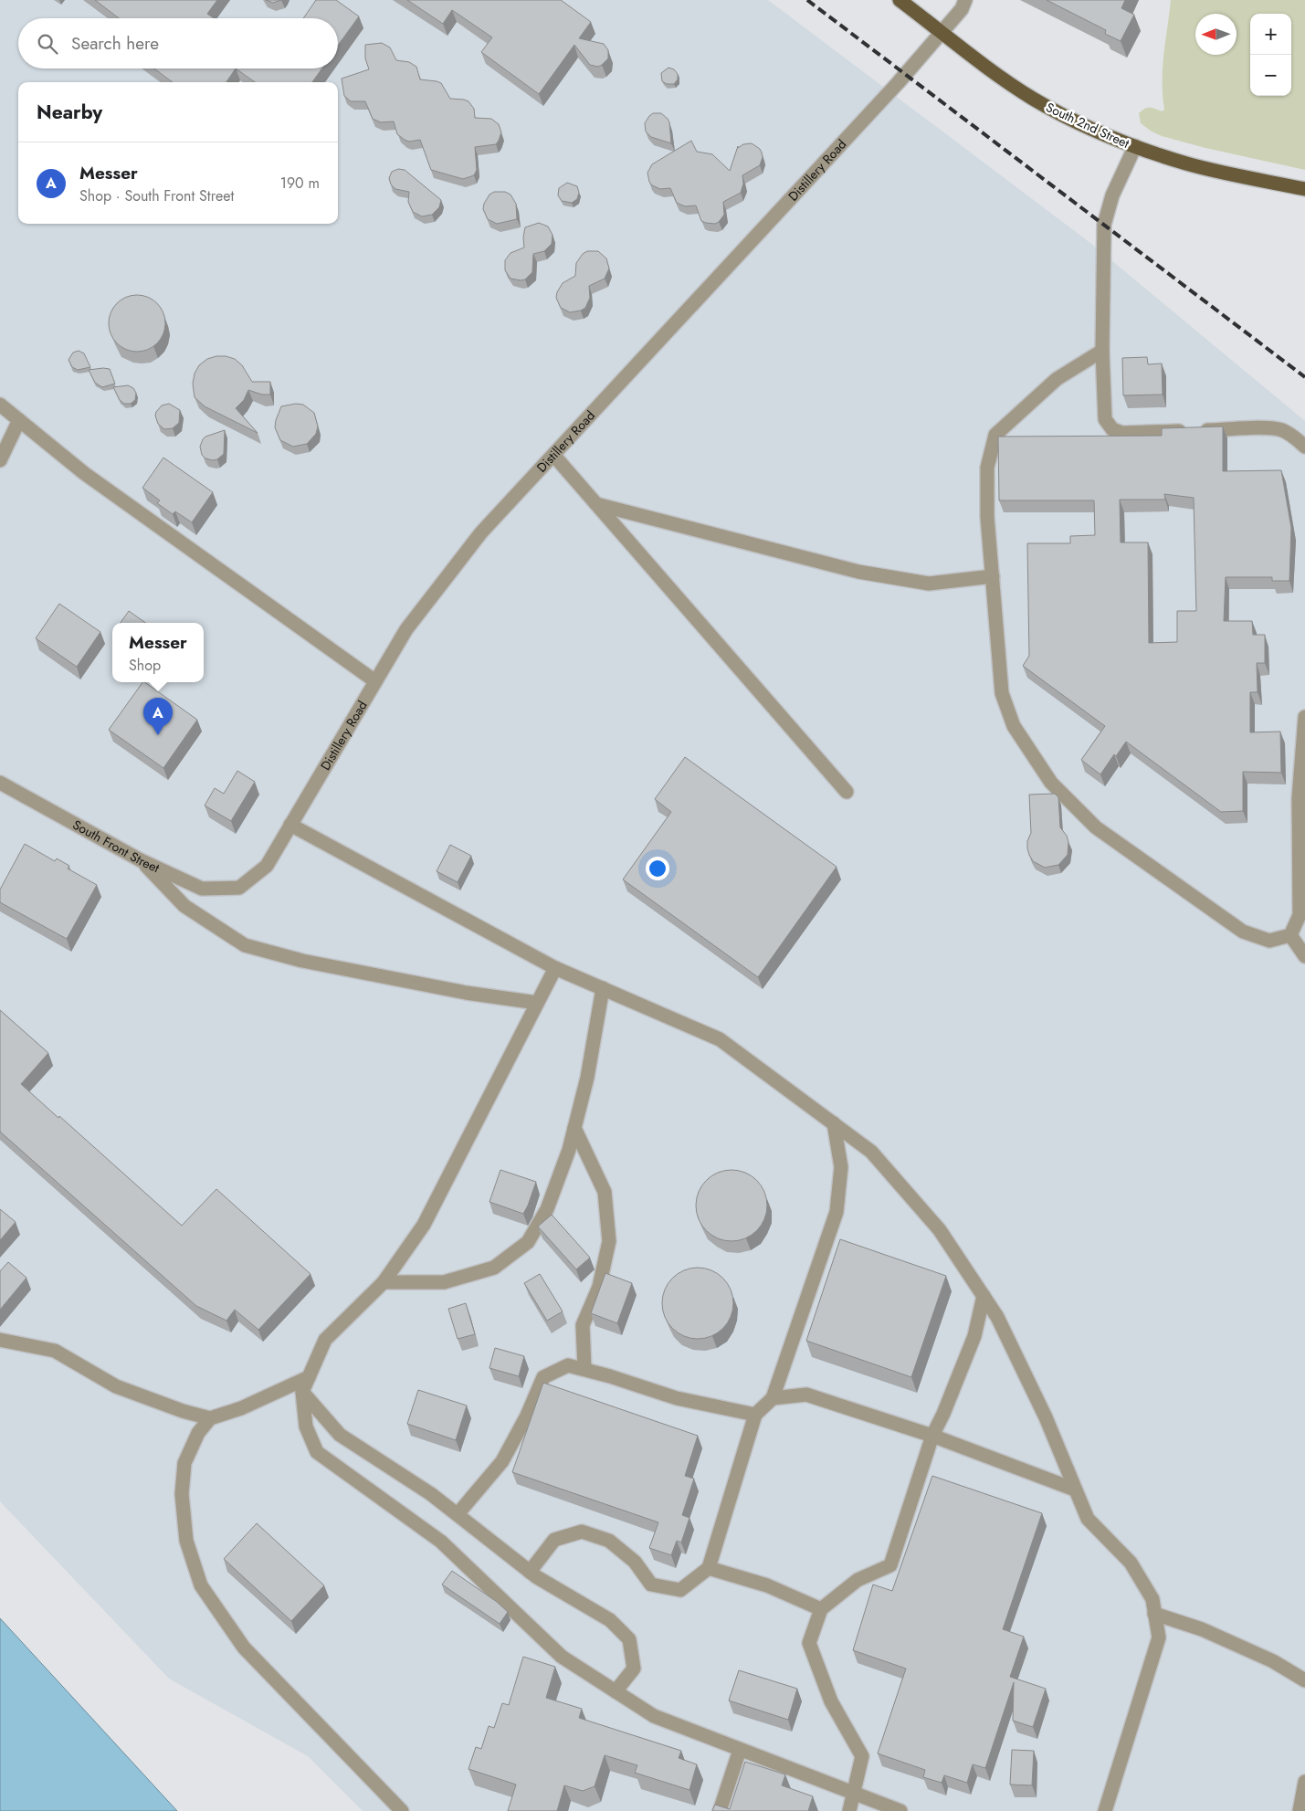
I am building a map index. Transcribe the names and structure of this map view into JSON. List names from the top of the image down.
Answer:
{
  "streets": {
    "main road": ["South 2nd Street"],
    "street": ["Distillery Road", "South Front Street"]
  },
  "crossings": [
    ["South 2nd Street", "Distillery Road"],
    ["Distillery Road", "South Front Street"]
  ],
  "north": "left",
  "page": {
    "map_buttons": ["+", "−"],
    "search": "Search here",
    "heading": "Nearby",
    "list": [
      {
        "mark": "A",
        "name": "Messer",
        "note": "Shop · South Front Street",
        "value": "190 m"
      }
    ],
    "popup": ["Messer", "Shop"],
    "pins": "A"
  }
}
